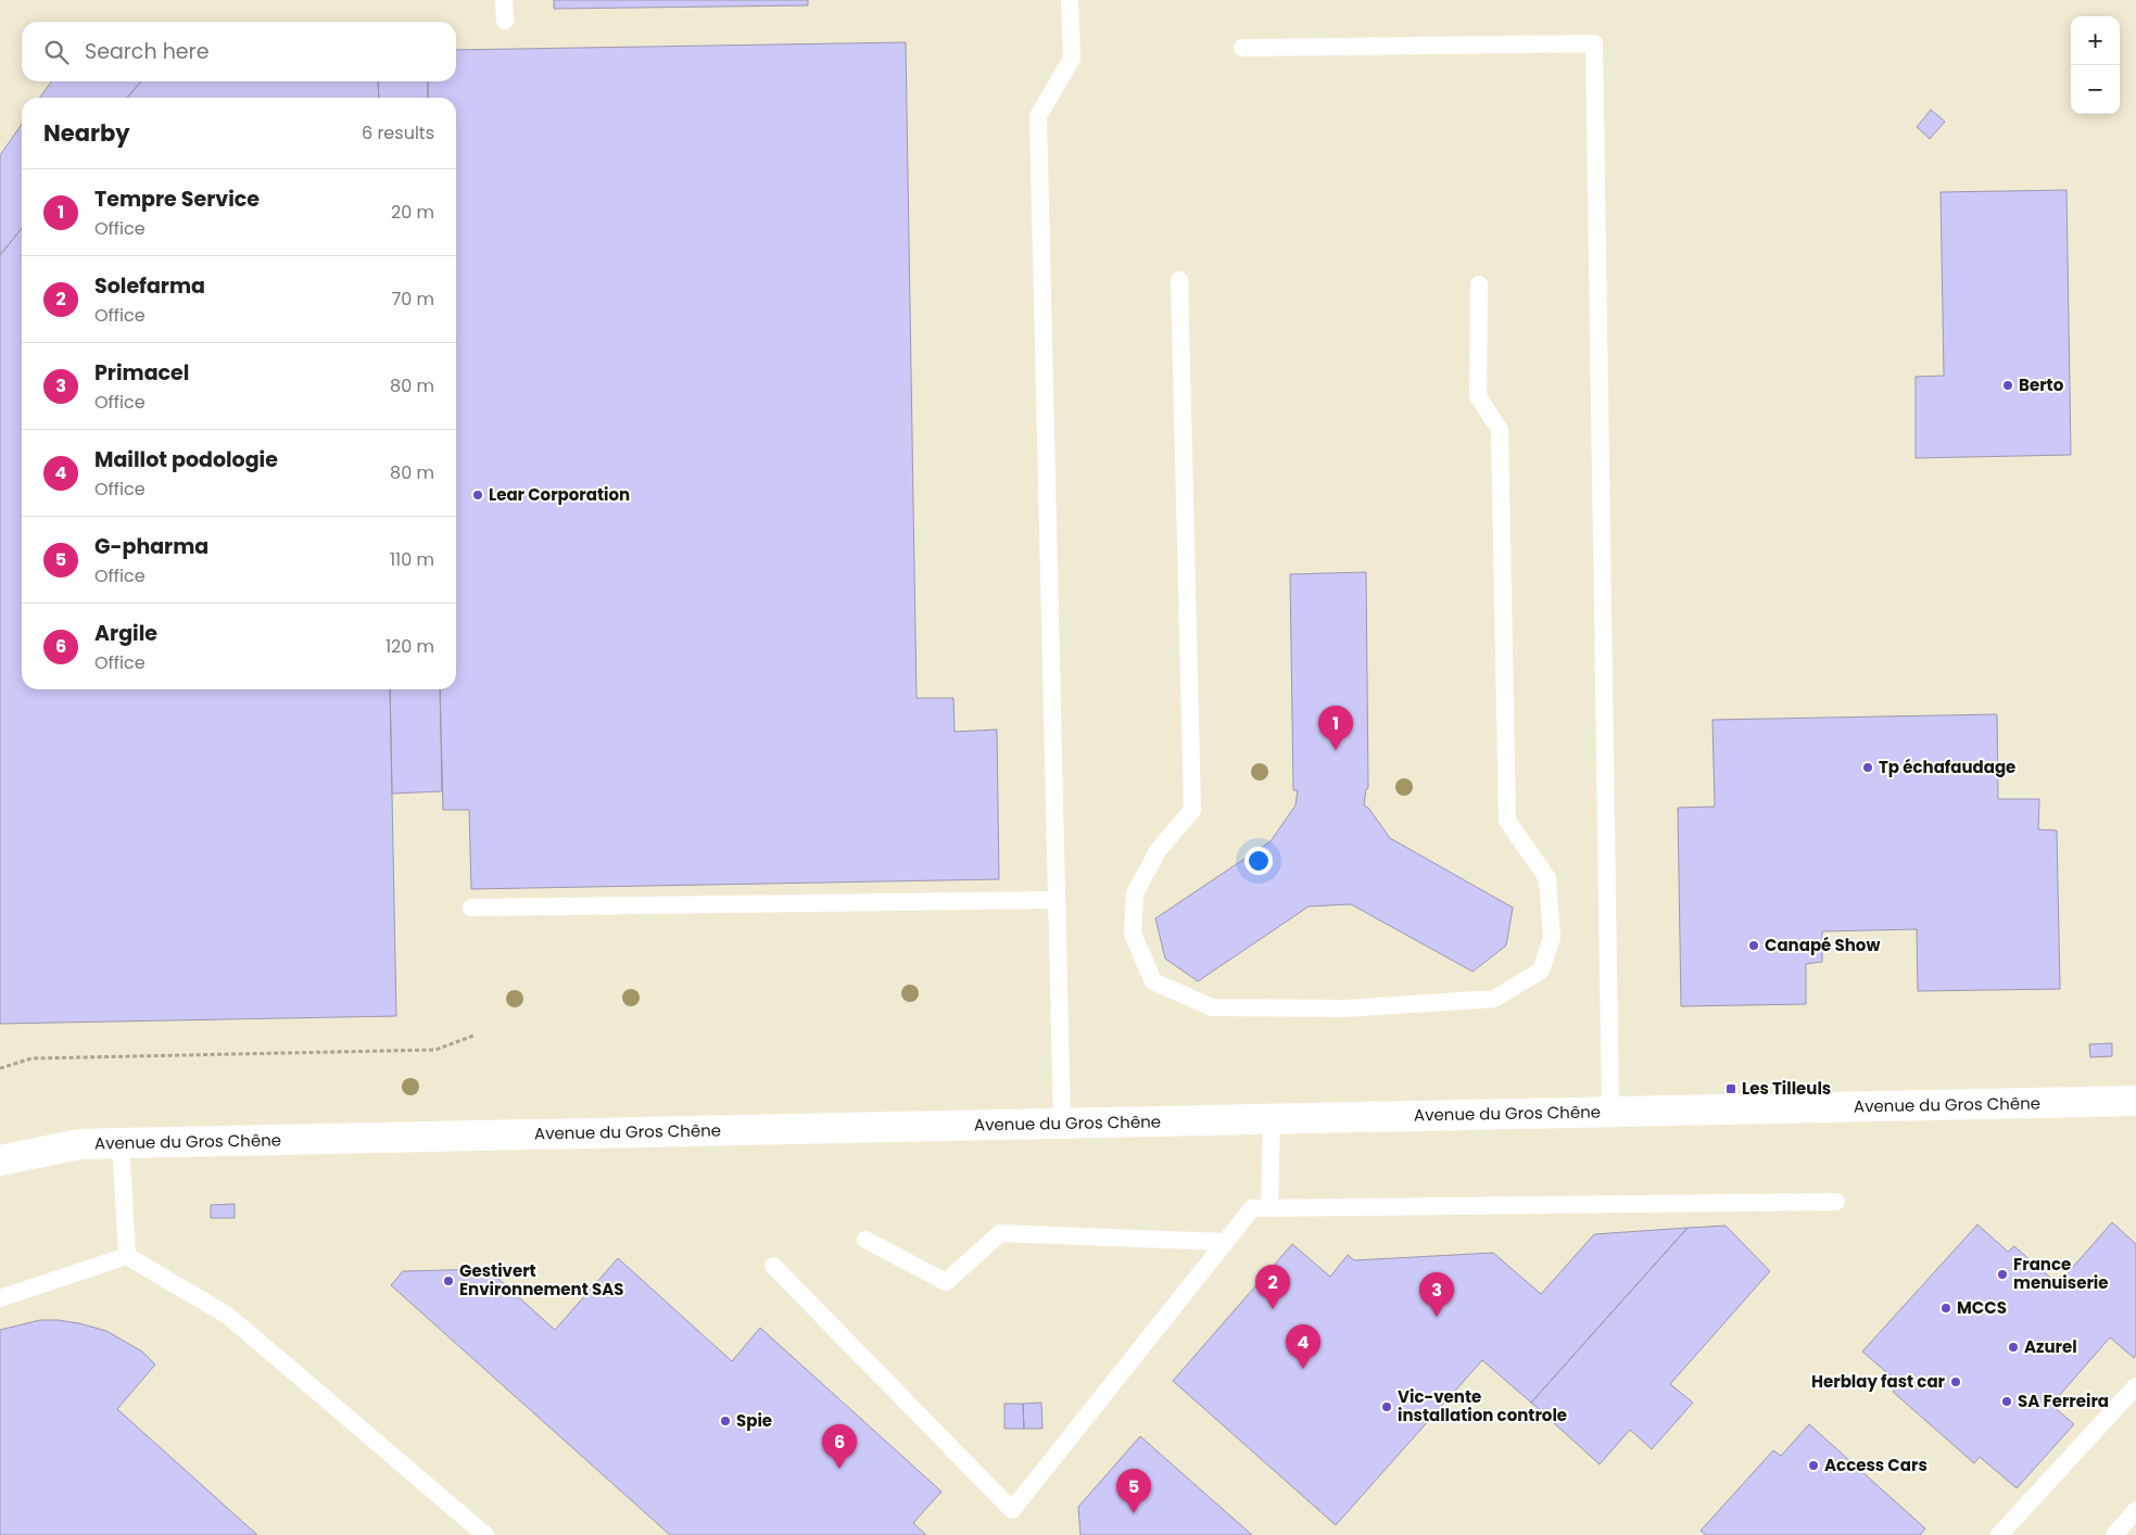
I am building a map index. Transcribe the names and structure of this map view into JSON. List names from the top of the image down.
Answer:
{
  "streets": {
    "street": ["Avenue du Gros Chêne"]
  },
  "places": {
    "other": [
      "Berto",
      "Lear Corporation",
      "Tp échafaudage",
      "Canapé Show",
      "France menuiserie",
      "Gestivert Environnement SAS",
      "MCCS",
      "Azurel",
      "Herblay fast car",
      "SA Ferreira",
      "Vic-vente installation controle",
      "Spie",
      "Access Cars"
    ],
    "transit": ["Les Tilleuls"]
  },
  "page": {
    "map_buttons": ["+", "−"],
    "search": "Search here",
    "heading": ["Nearby", "6 results"],
    "list": [
      {
        "mark": "1",
        "name": "Tempre Service",
        "note": "Office",
        "value": "20 m"
      },
      {
        "mark": "2",
        "name": "Solefarma",
        "note": "Office",
        "value": "70 m"
      },
      {
        "mark": "3",
        "name": "Primacel",
        "note": "Office",
        "value": "80 m"
      },
      {
        "mark": "4",
        "name": "Maillot podologie",
        "note": "Office",
        "value": "80 m"
      },
      {
        "mark": "5",
        "name": "G-pharma",
        "note": "Office",
        "value": "110 m"
      },
      {
        "mark": "6",
        "name": "Argile",
        "note": "Office",
        "value": "120 m"
      }
    ],
    "pins": [
      "1",
      "2",
      "3",
      "4",
      "6",
      "5"
    ]
  }
}
